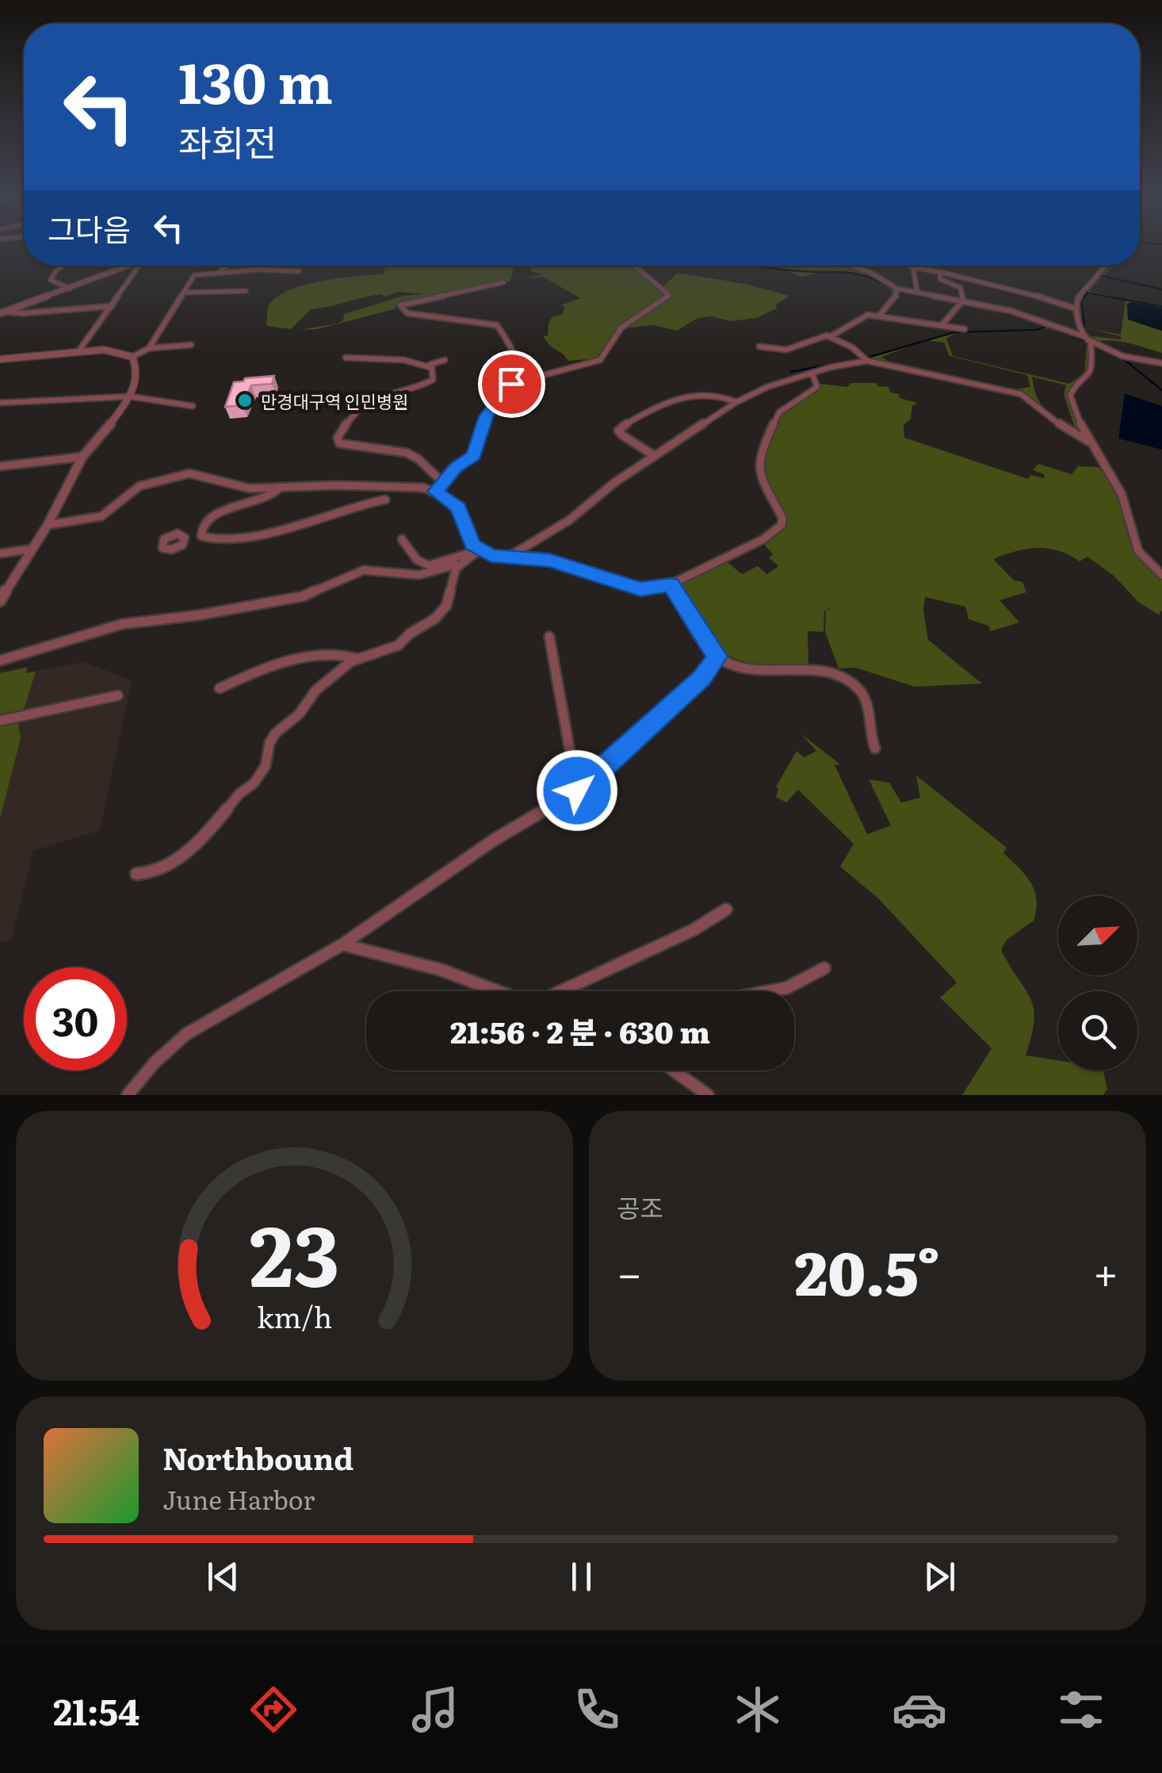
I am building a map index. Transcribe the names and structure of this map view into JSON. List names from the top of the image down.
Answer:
{
  "places": ["만경대구역 인민병원"],
  "north": "top right",
  "page": {
    "turn": ["130 m", "좌회전"],
    "then": "그다음",
    "limit": "30",
    "trip": "21:56 · 2 분 · 630 m",
    "tile": "공조",
    "heat": ["−", "20.5°", "+"],
    "song": ["Northbound", "June Harbor"],
    "tabs": "21:54",
    "gauge": ["23", "km/h"]
  }
}
